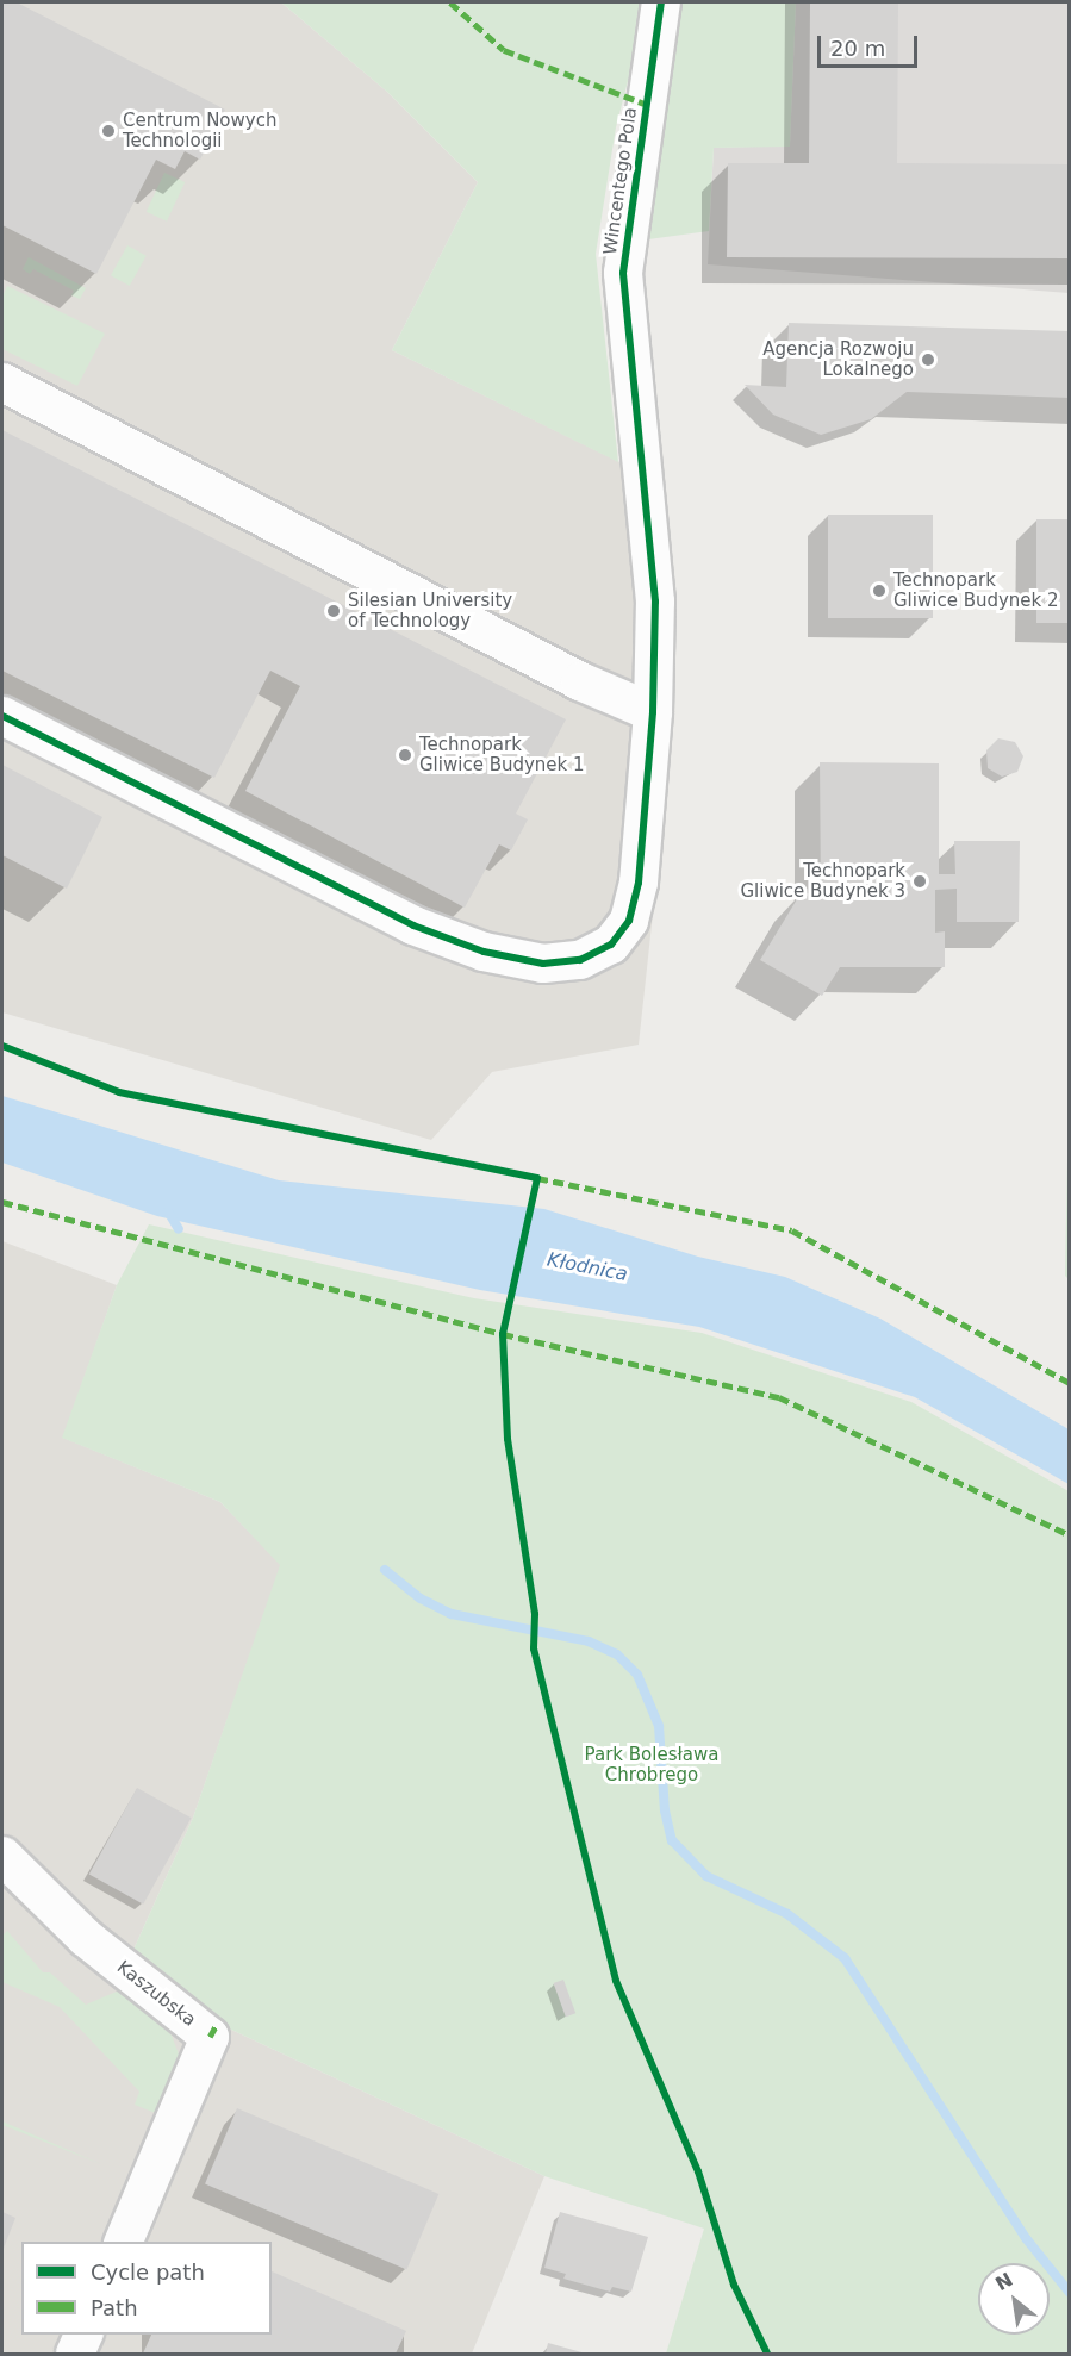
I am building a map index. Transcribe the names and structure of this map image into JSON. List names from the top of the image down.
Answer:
{
  "streets": {
    "street": ["Wincentego Pola", "Kaszubska"]
  },
  "water": ["Kłodnica"],
  "parks": ["Park Bolesława Chrobrego"],
  "places": [
    "Centrum Nowych Technologii",
    "Agencja Rozwoju Lokalnego",
    "Technopark Gliwice Budynek 2",
    "Silesian University of Technology",
    "Technopark Gliwice Budynek 1",
    "Technopark Gliwice Budynek 3"
  ],
  "legend": ["Cycle path", "Path"],
  "scale_bar": "20 m",
  "north": "top left"
}
